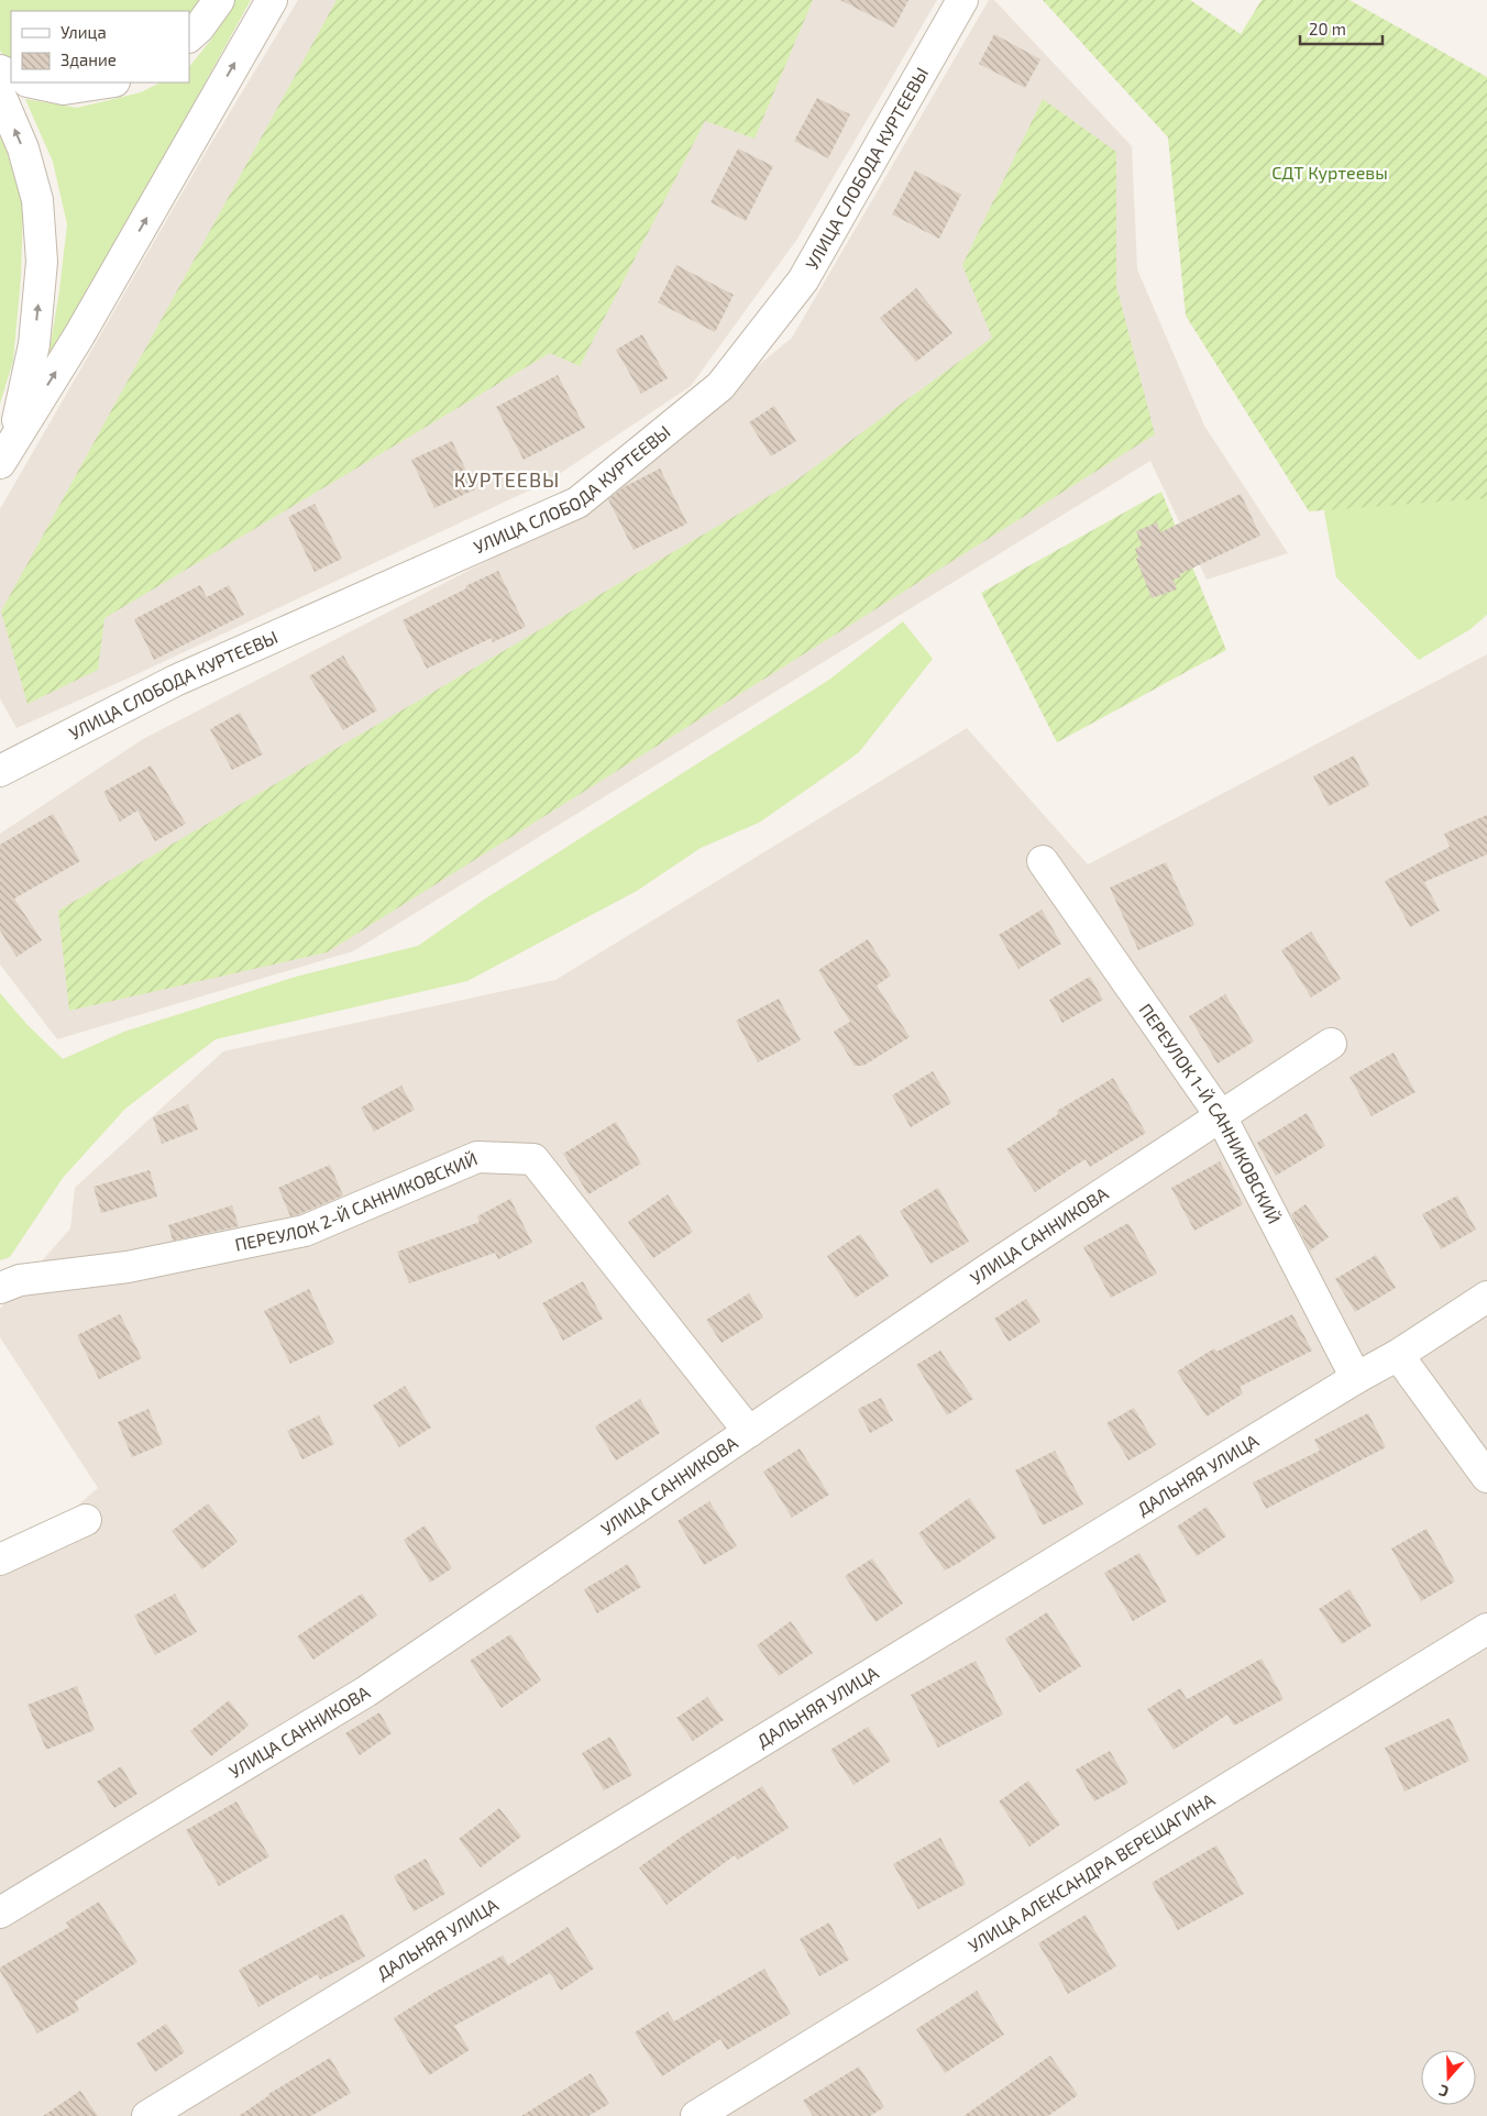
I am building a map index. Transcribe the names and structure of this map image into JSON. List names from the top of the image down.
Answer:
{
  "streets": {
    "street": [
      "УЛИЦА СЛОБОДА КУРТЕЕВЫ",
      "ПЕРЕУЛОК 1-Й САННИКОВСКИЙ",
      "ПЕРЕУЛОК 2-Й САННИКОВСКИЙ",
      "УЛИЦА САННИКОВА",
      "ДАЛЬНЯЯ УЛИЦА",
      "УЛИЦА АЛЕКСАНДРА ВЕРЕЩАГИНА"
    ]
  },
  "crossings": [
    ["ПЕРЕУЛОК 1-Й САННИКОВСКИЙ", "УЛИЦА САННИКОВА"],
    ["ПЕРЕУЛОК 1-Й САННИКОВСКИЙ", "ДАЛЬНЯЯ УЛИЦА"],
    ["ПЕРЕУЛОК 2-Й САННИКОВСКИЙ", "УЛИЦА САННИКОВА"]
  ],
  "districts": ["КУРТЕЕВЫ"],
  "parks": ["СДТ Куртеевы"],
  "legend": ["Улица", "Здание"],
  "scale_bar": "20 m",
  "north": "bottom"
}
